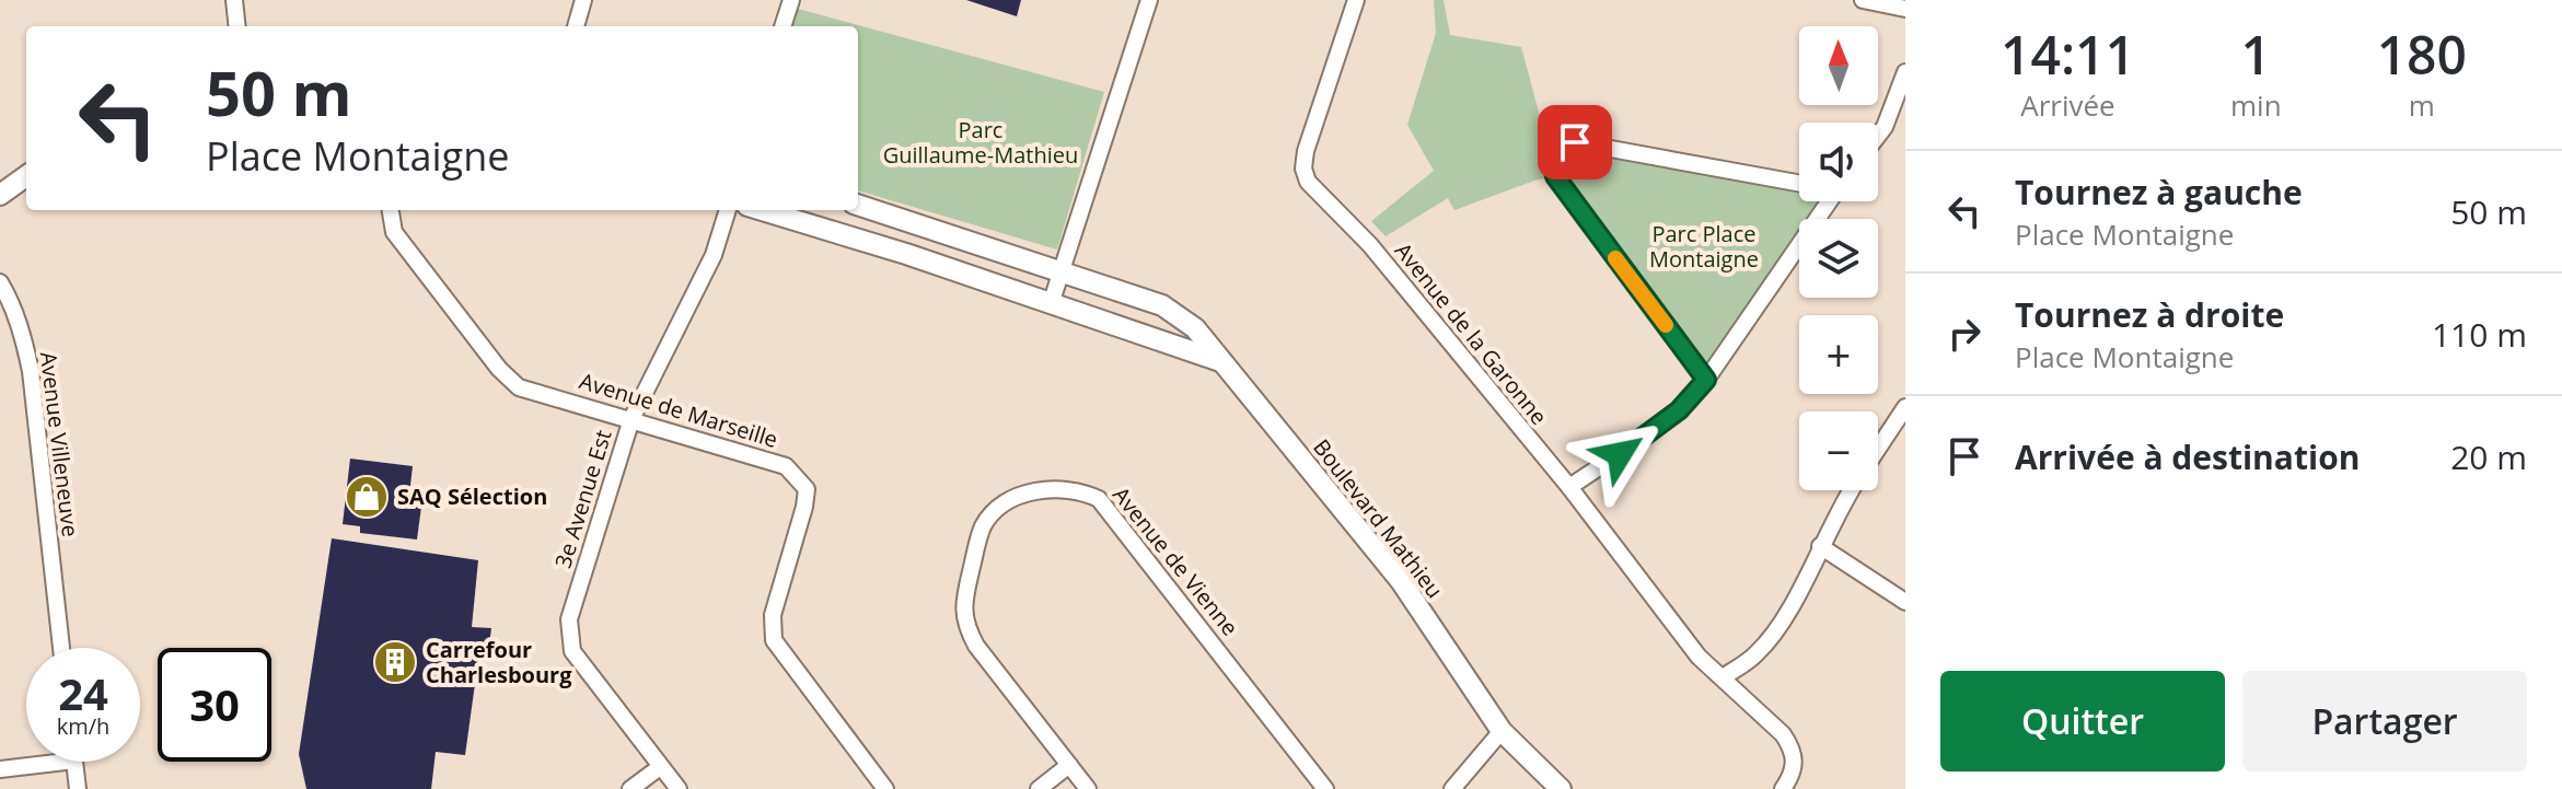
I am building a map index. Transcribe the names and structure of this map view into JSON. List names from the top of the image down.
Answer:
{
  "streets": {
    "street": [
      "Avenue de la Garonne",
      "Avenue de Marseille",
      "Avenue Villeneuve",
      "3e Avenue Est",
      "Boulevard Mathieu",
      "Avenue de Vienne"
    ]
  },
  "crossings": [
    ["Avenue de Marseille", "3e Avenue Est"]
  ],
  "parks": ["Parc Guillaume-Mathieu", "Parc Place Montaigne"],
  "places": {
    "shop": ["SAQ Sélection"],
    "building": ["Carrefour Charlesbourg"]
  },
  "north": "top",
  "page": {
    "eta": [
      "14:11",
      "Arrivée",
      "1",
      "min",
      "180",
      "m"
    ],
    "map_buttons": ["+", "−"],
    "turn": ["50 m", "Place Montaigne"],
    "list": [
      {
        "name": "Tournez à gauche",
        "note": "Place Montaigne",
        "value": "50 m"
      },
      {
        "name": "Tournez à droite",
        "note": "Place Montaigne",
        "value": "110 m"
      },
      {
        "name": "Arrivée à destination",
        "value": "20 m"
      }
    ],
    "speed": "24 km/h",
    "limit": "30",
    "buttons": ["Quitter", "Partager"]
  }
}
